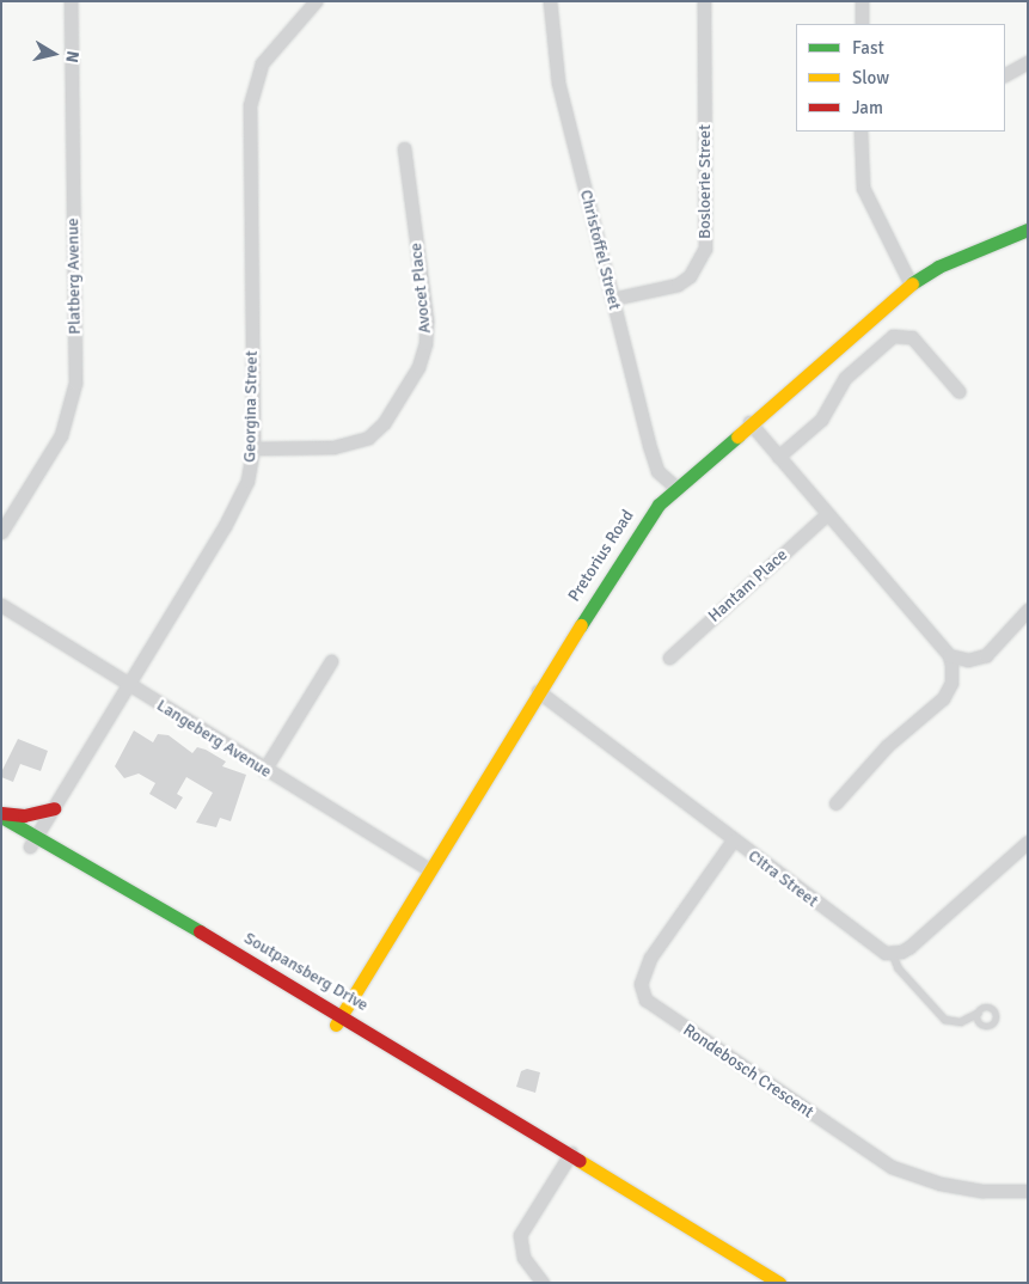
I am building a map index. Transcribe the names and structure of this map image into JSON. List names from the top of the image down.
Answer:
{
  "streets": {
    "street": [
      "Bosloerie Street",
      "Christoffel Street",
      "Platberg Avenue",
      "Avocet Place",
      "Georgina Street",
      "Pretorius Road",
      "Hantam Place",
      "Langeberg Avenue",
      "Citra Street",
      "Soutpansberg Drive",
      "Rondebosch Crescent"
    ]
  },
  "crossings": [
    ["Bosloerie Street", "Christoffel Street"],
    ["Christoffel Street", "Pretorius Road"],
    ["Avocet Place", "Georgina Street"],
    ["Georgina Street", "Langeberg Avenue"],
    ["Georgina Street", "Soutpansberg Drive"],
    ["Pretorius Road", "Langeberg Avenue"],
    ["Pretorius Road", "Citra Street"],
    ["Pretorius Road", "Soutpansberg Drive"],
    ["Citra Street", "Rondebosch Crescent"]
  ],
  "legend": ["Fast", "Slow", "Jam"],
  "north": "right"
}
